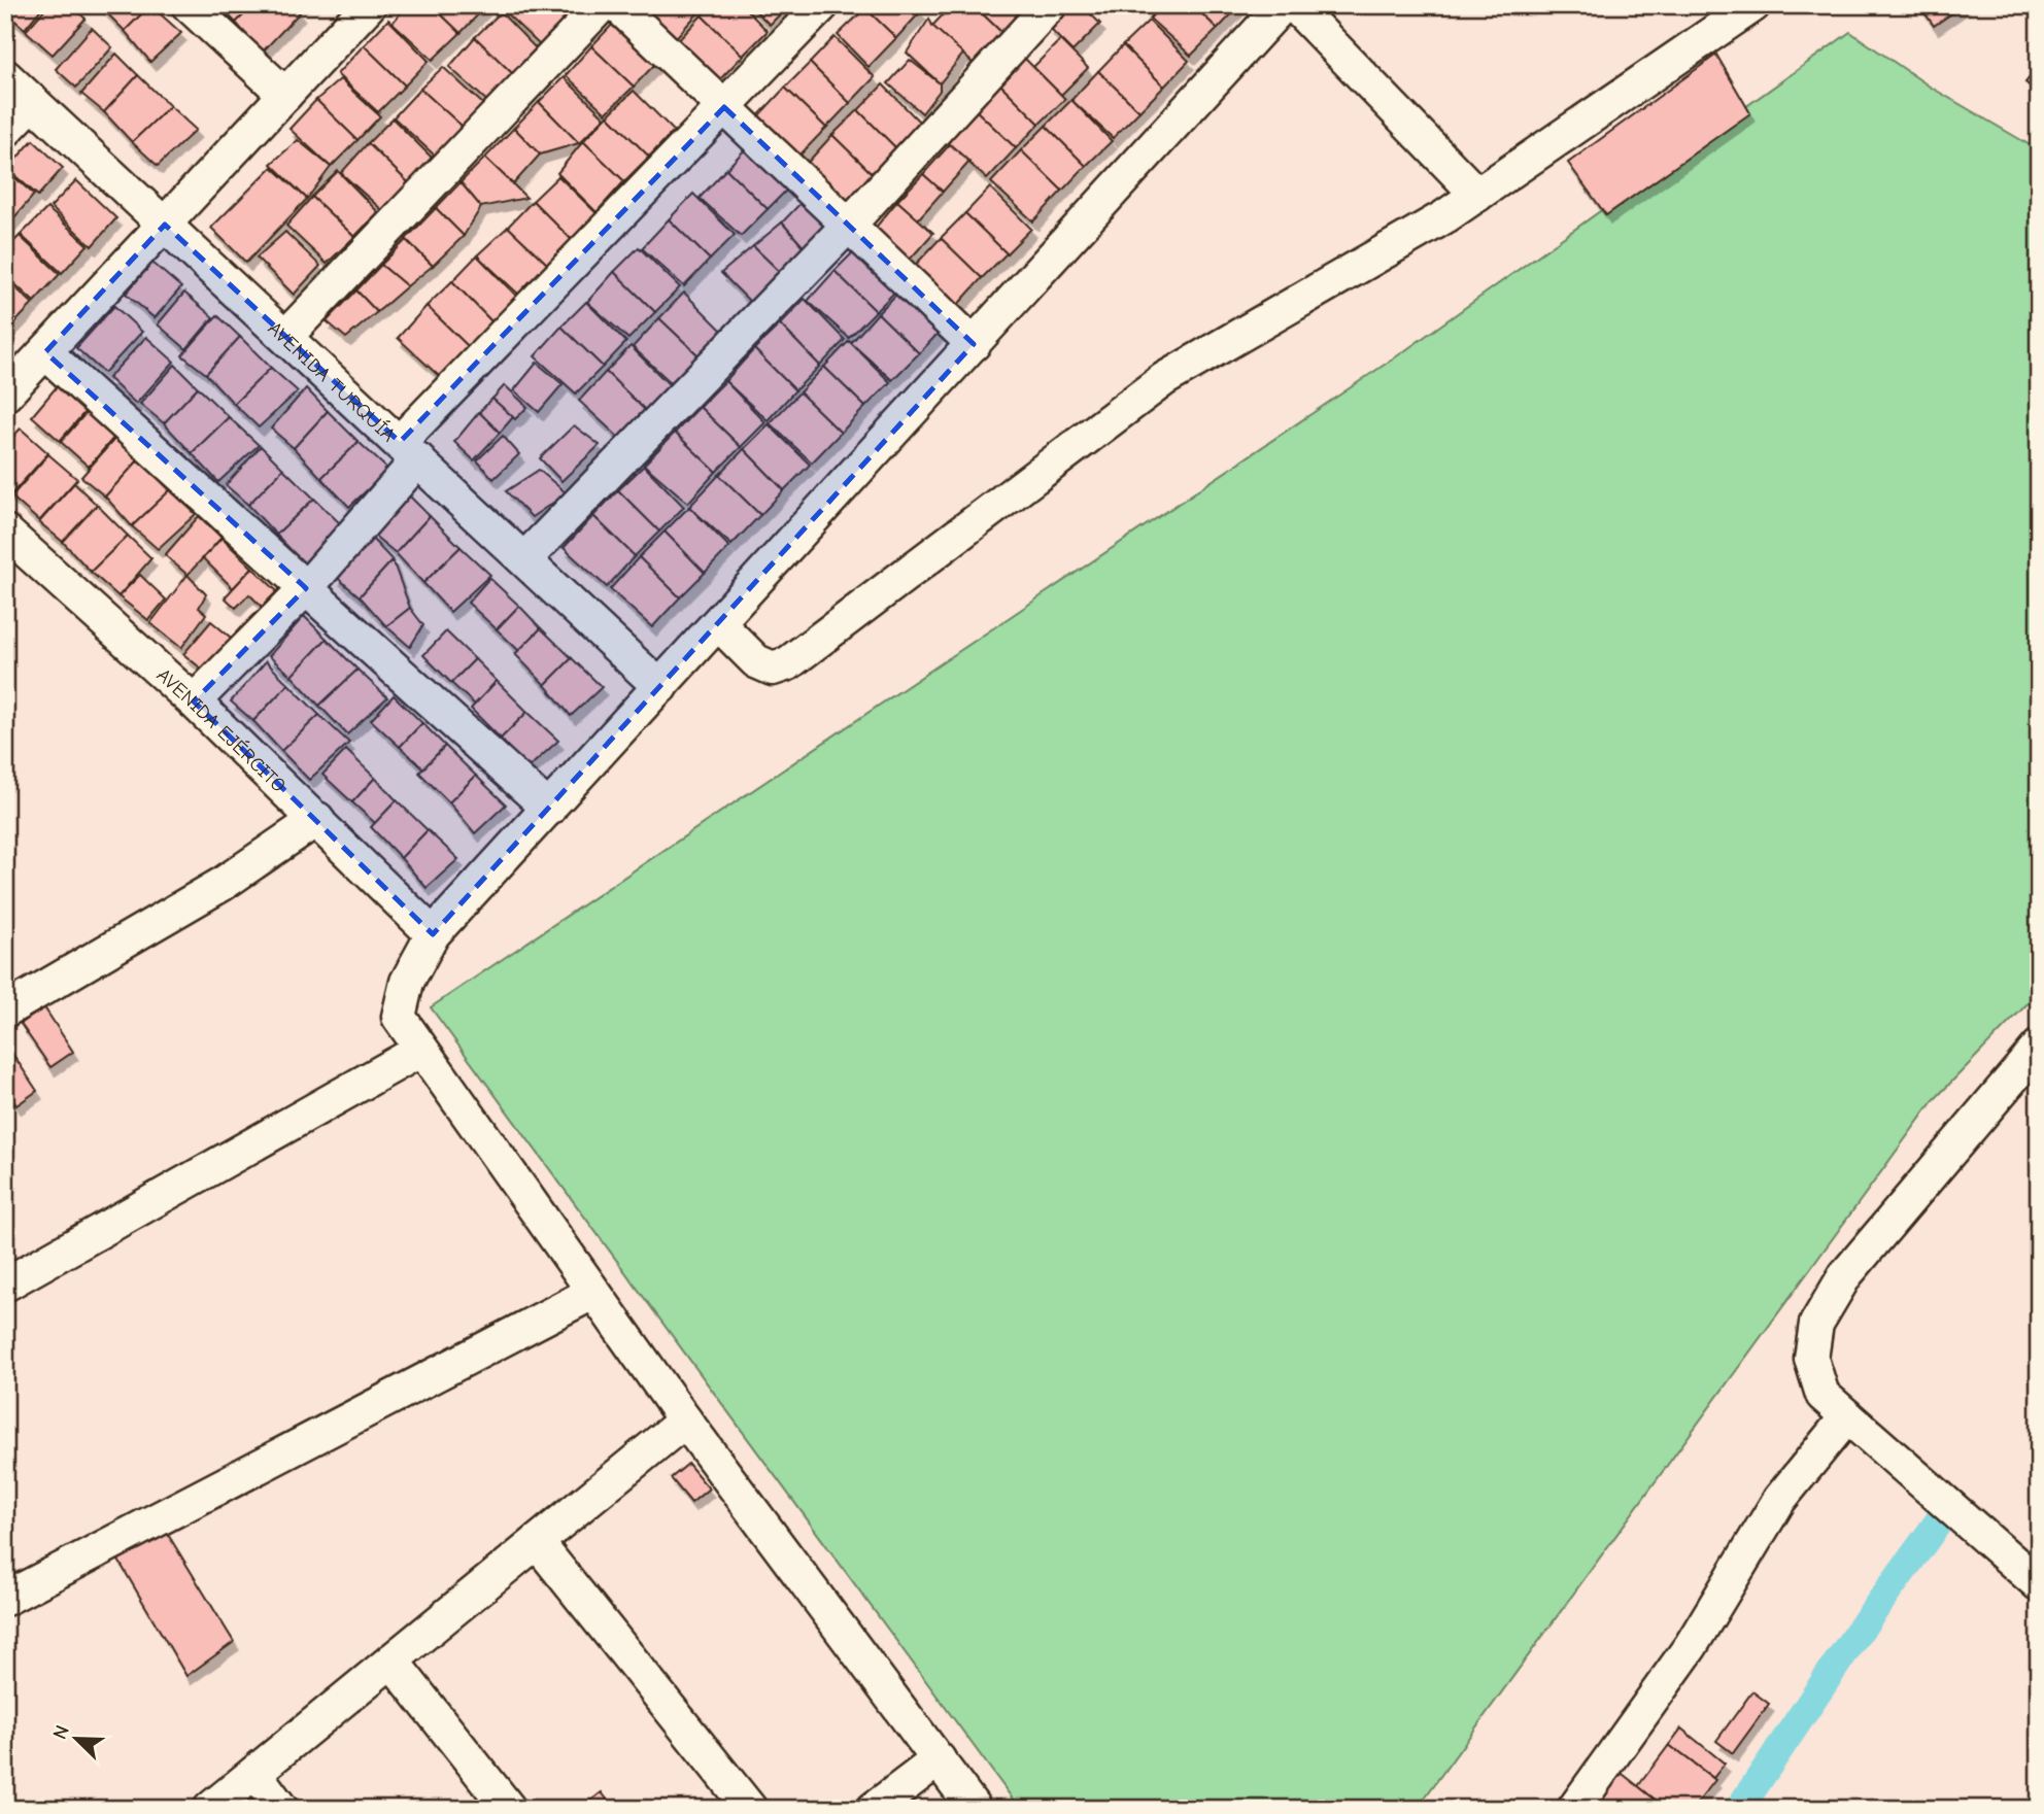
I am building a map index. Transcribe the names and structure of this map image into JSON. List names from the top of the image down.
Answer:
{
  "streets": {
    "street": ["AVENIDA TURQUÍA", "AVENIDA EJÉRCITO"]
  },
  "north": "top left"
}
